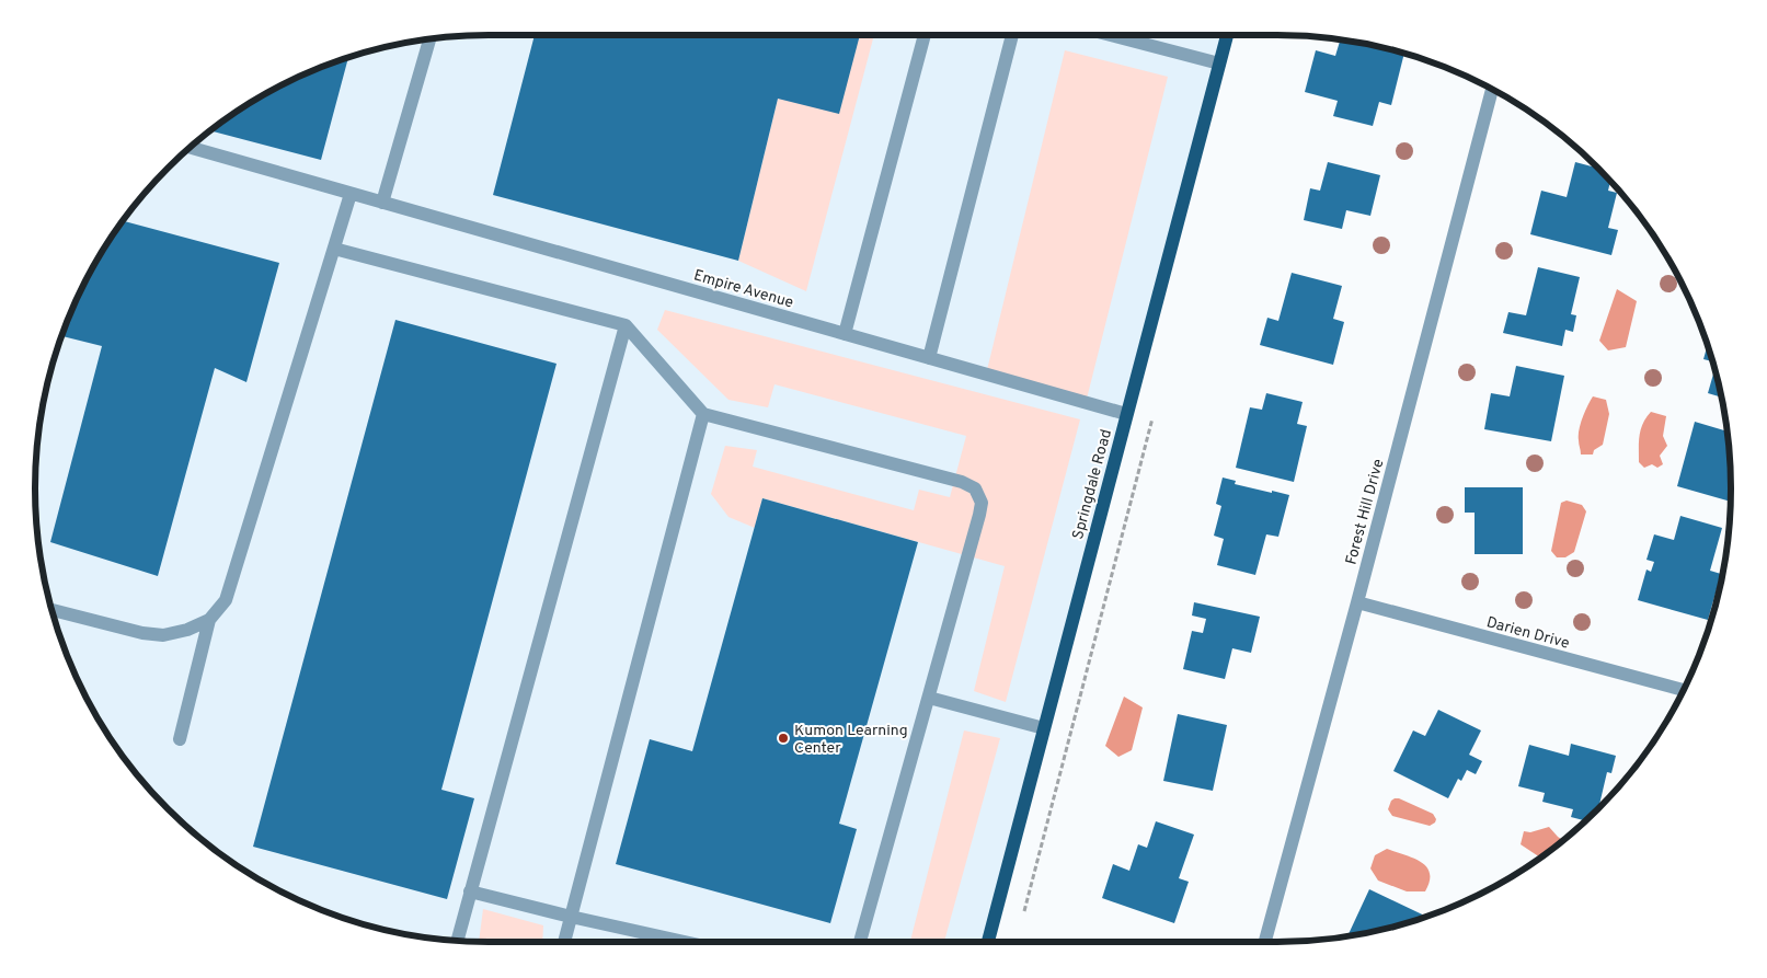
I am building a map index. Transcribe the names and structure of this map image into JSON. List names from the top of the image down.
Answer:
{
  "streets": {
    "main road": ["Springdale Road"],
    "street": ["Empire Avenue", "Forest Hill Drive", "Darien Drive"]
  },
  "crossings": [
    ["Empire Avenue", "Springdale Road"],
    ["Forest Hill Drive", "Darien Drive"]
  ],
  "places": ["Kumon Learning Center"]
}
